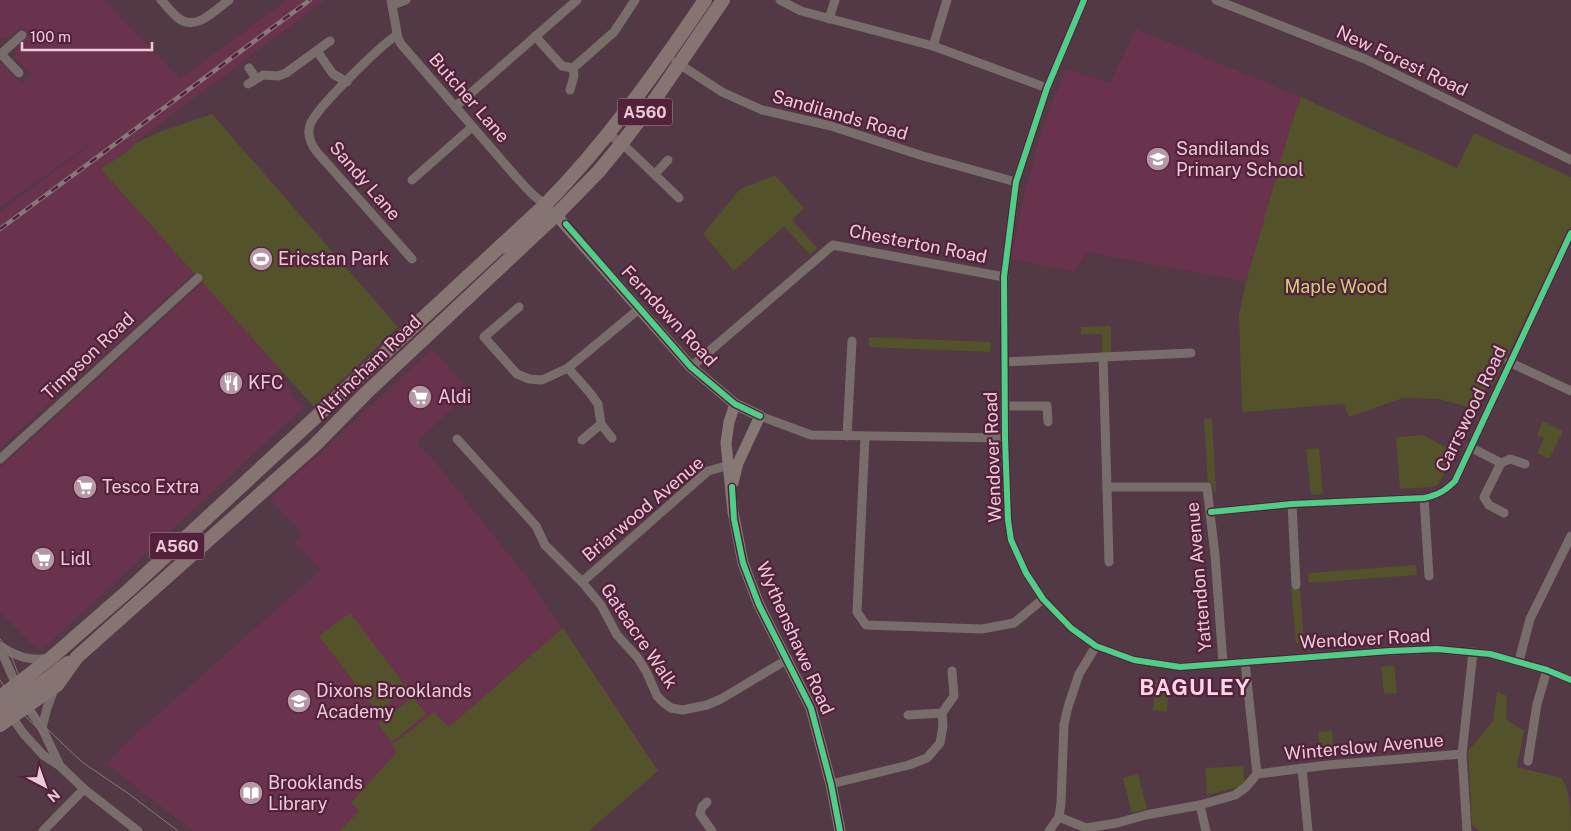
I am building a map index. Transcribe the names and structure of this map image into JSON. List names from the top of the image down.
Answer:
{
  "streets": {
    "highway": ["A560", "Altrincham Road"],
    "main road": ["Ferndown Road", "Wythenshawe Road"],
    "street": [
      "New Forest Road",
      "Butcher Lane",
      "Sandilands Road",
      "Sandy Lane",
      "Chesterton Road",
      "Timpson Road",
      "Carrswood Road",
      "Wendover Road",
      "Briarwood Avenue",
      "Yattendon Avenue",
      "Gateacre Walk",
      "Winterslow Avenue"
    ]
  },
  "crossings": [
    ["Butcher Lane", "Sandy Lane"],
    ["Butcher Lane", "Ferndown Road"],
    ["Butcher Lane", "Altrincham Road"],
    ["Sandilands Road", "Altrincham Road"],
    ["Sandilands Road", "Wendover Road"],
    ["Chesterton Road", "Ferndown Road"],
    ["Chesterton Road", "Wendover Road"],
    ["Ferndown Road", "Altrincham Road"],
    ["Ferndown Road", "Wendover Road"],
    ["Ferndown Road", "Wythenshawe Road"],
    ["Carrswood Road", "Yattendon Avenue"],
    ["Wendover Road", "Yattendon Avenue"],
    ["Wendover Road", "Winterslow Avenue"],
    ["Briarwood Avenue", "Gateacre Walk"],
    ["Briarwood Avenue", "Wythenshawe Road"],
    ["Gateacre Walk", "Wythenshawe Road"]
  ],
  "districts": ["BAGULEY"],
  "parks": ["Maple Wood"],
  "places": {
    "school or university": ["Sandilands Primary School", "Dixons Brooklands Academy"],
    "sports": ["Ericstan Park"],
    "restaurant": ["KFC"],
    "supermarket": ["Aldi", "Tesco Extra", "Lidl"],
    "library": ["Brooklands Library"]
  },
  "scale_bar": "100 m",
  "north": "bottom right"
}
